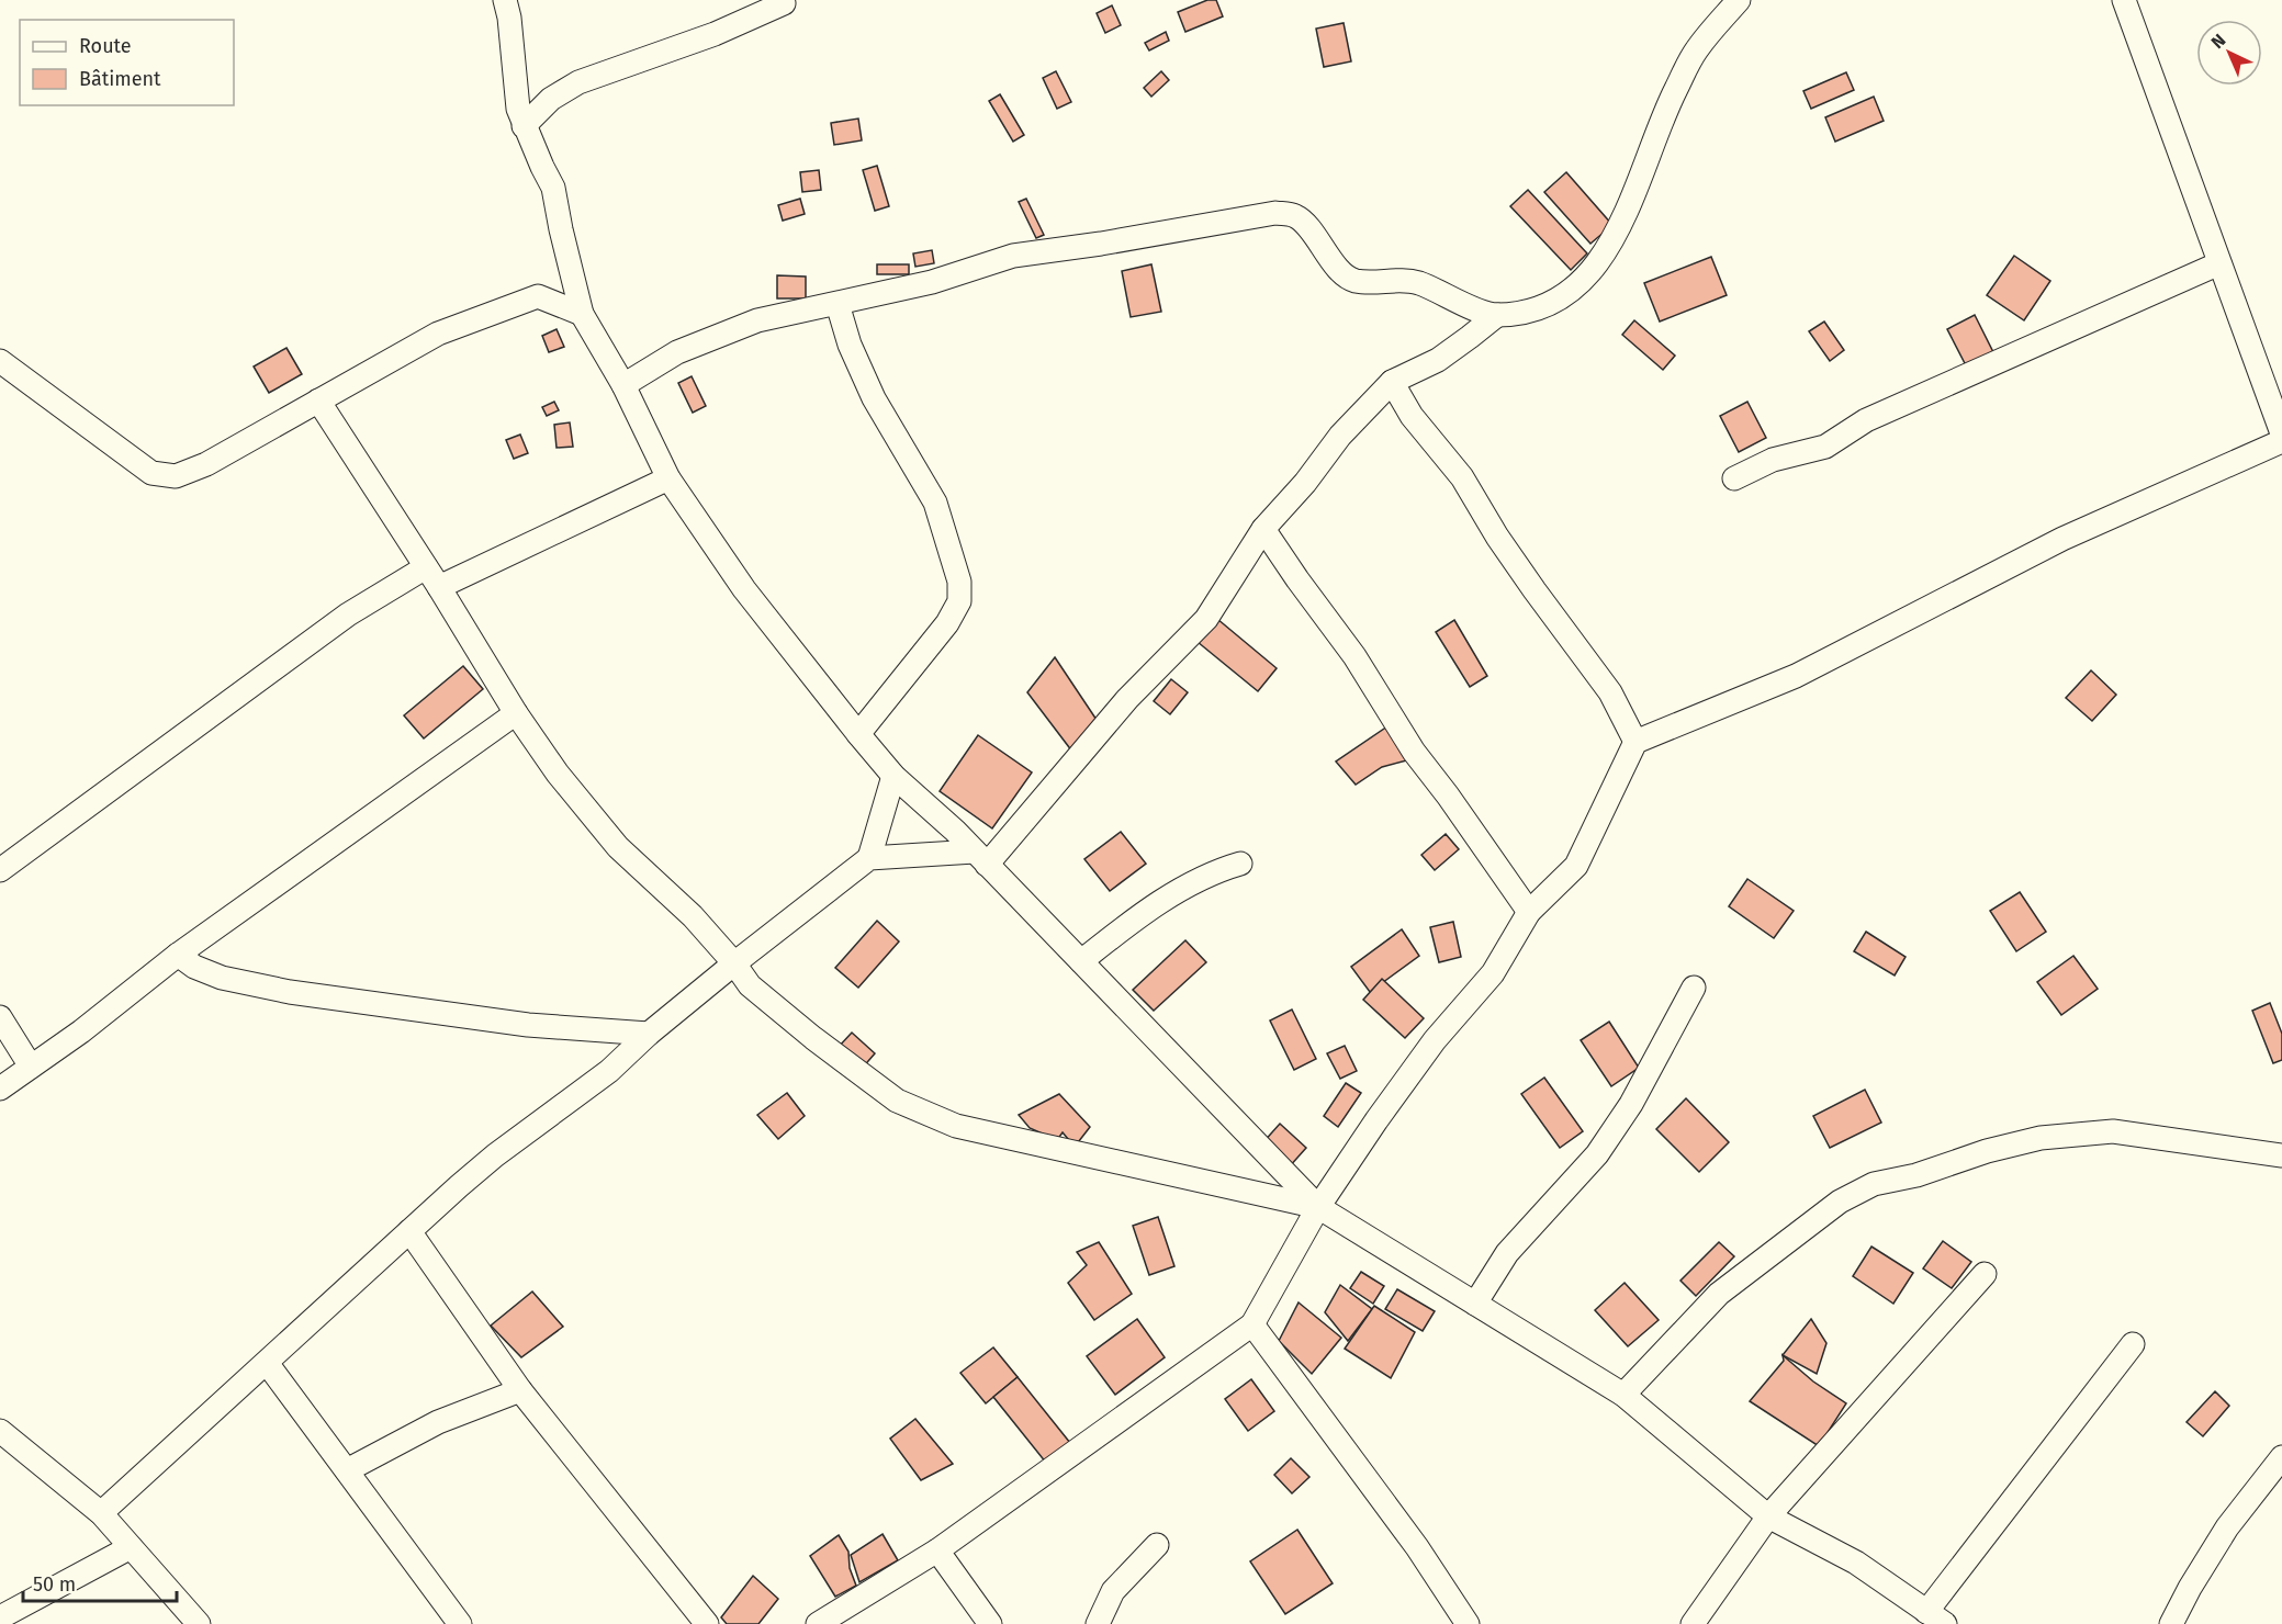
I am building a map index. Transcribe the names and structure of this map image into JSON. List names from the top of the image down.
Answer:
{
  "legend": ["Route", "Bâtiment"],
  "scale_bar": "50 m",
  "north": "top left"
}
